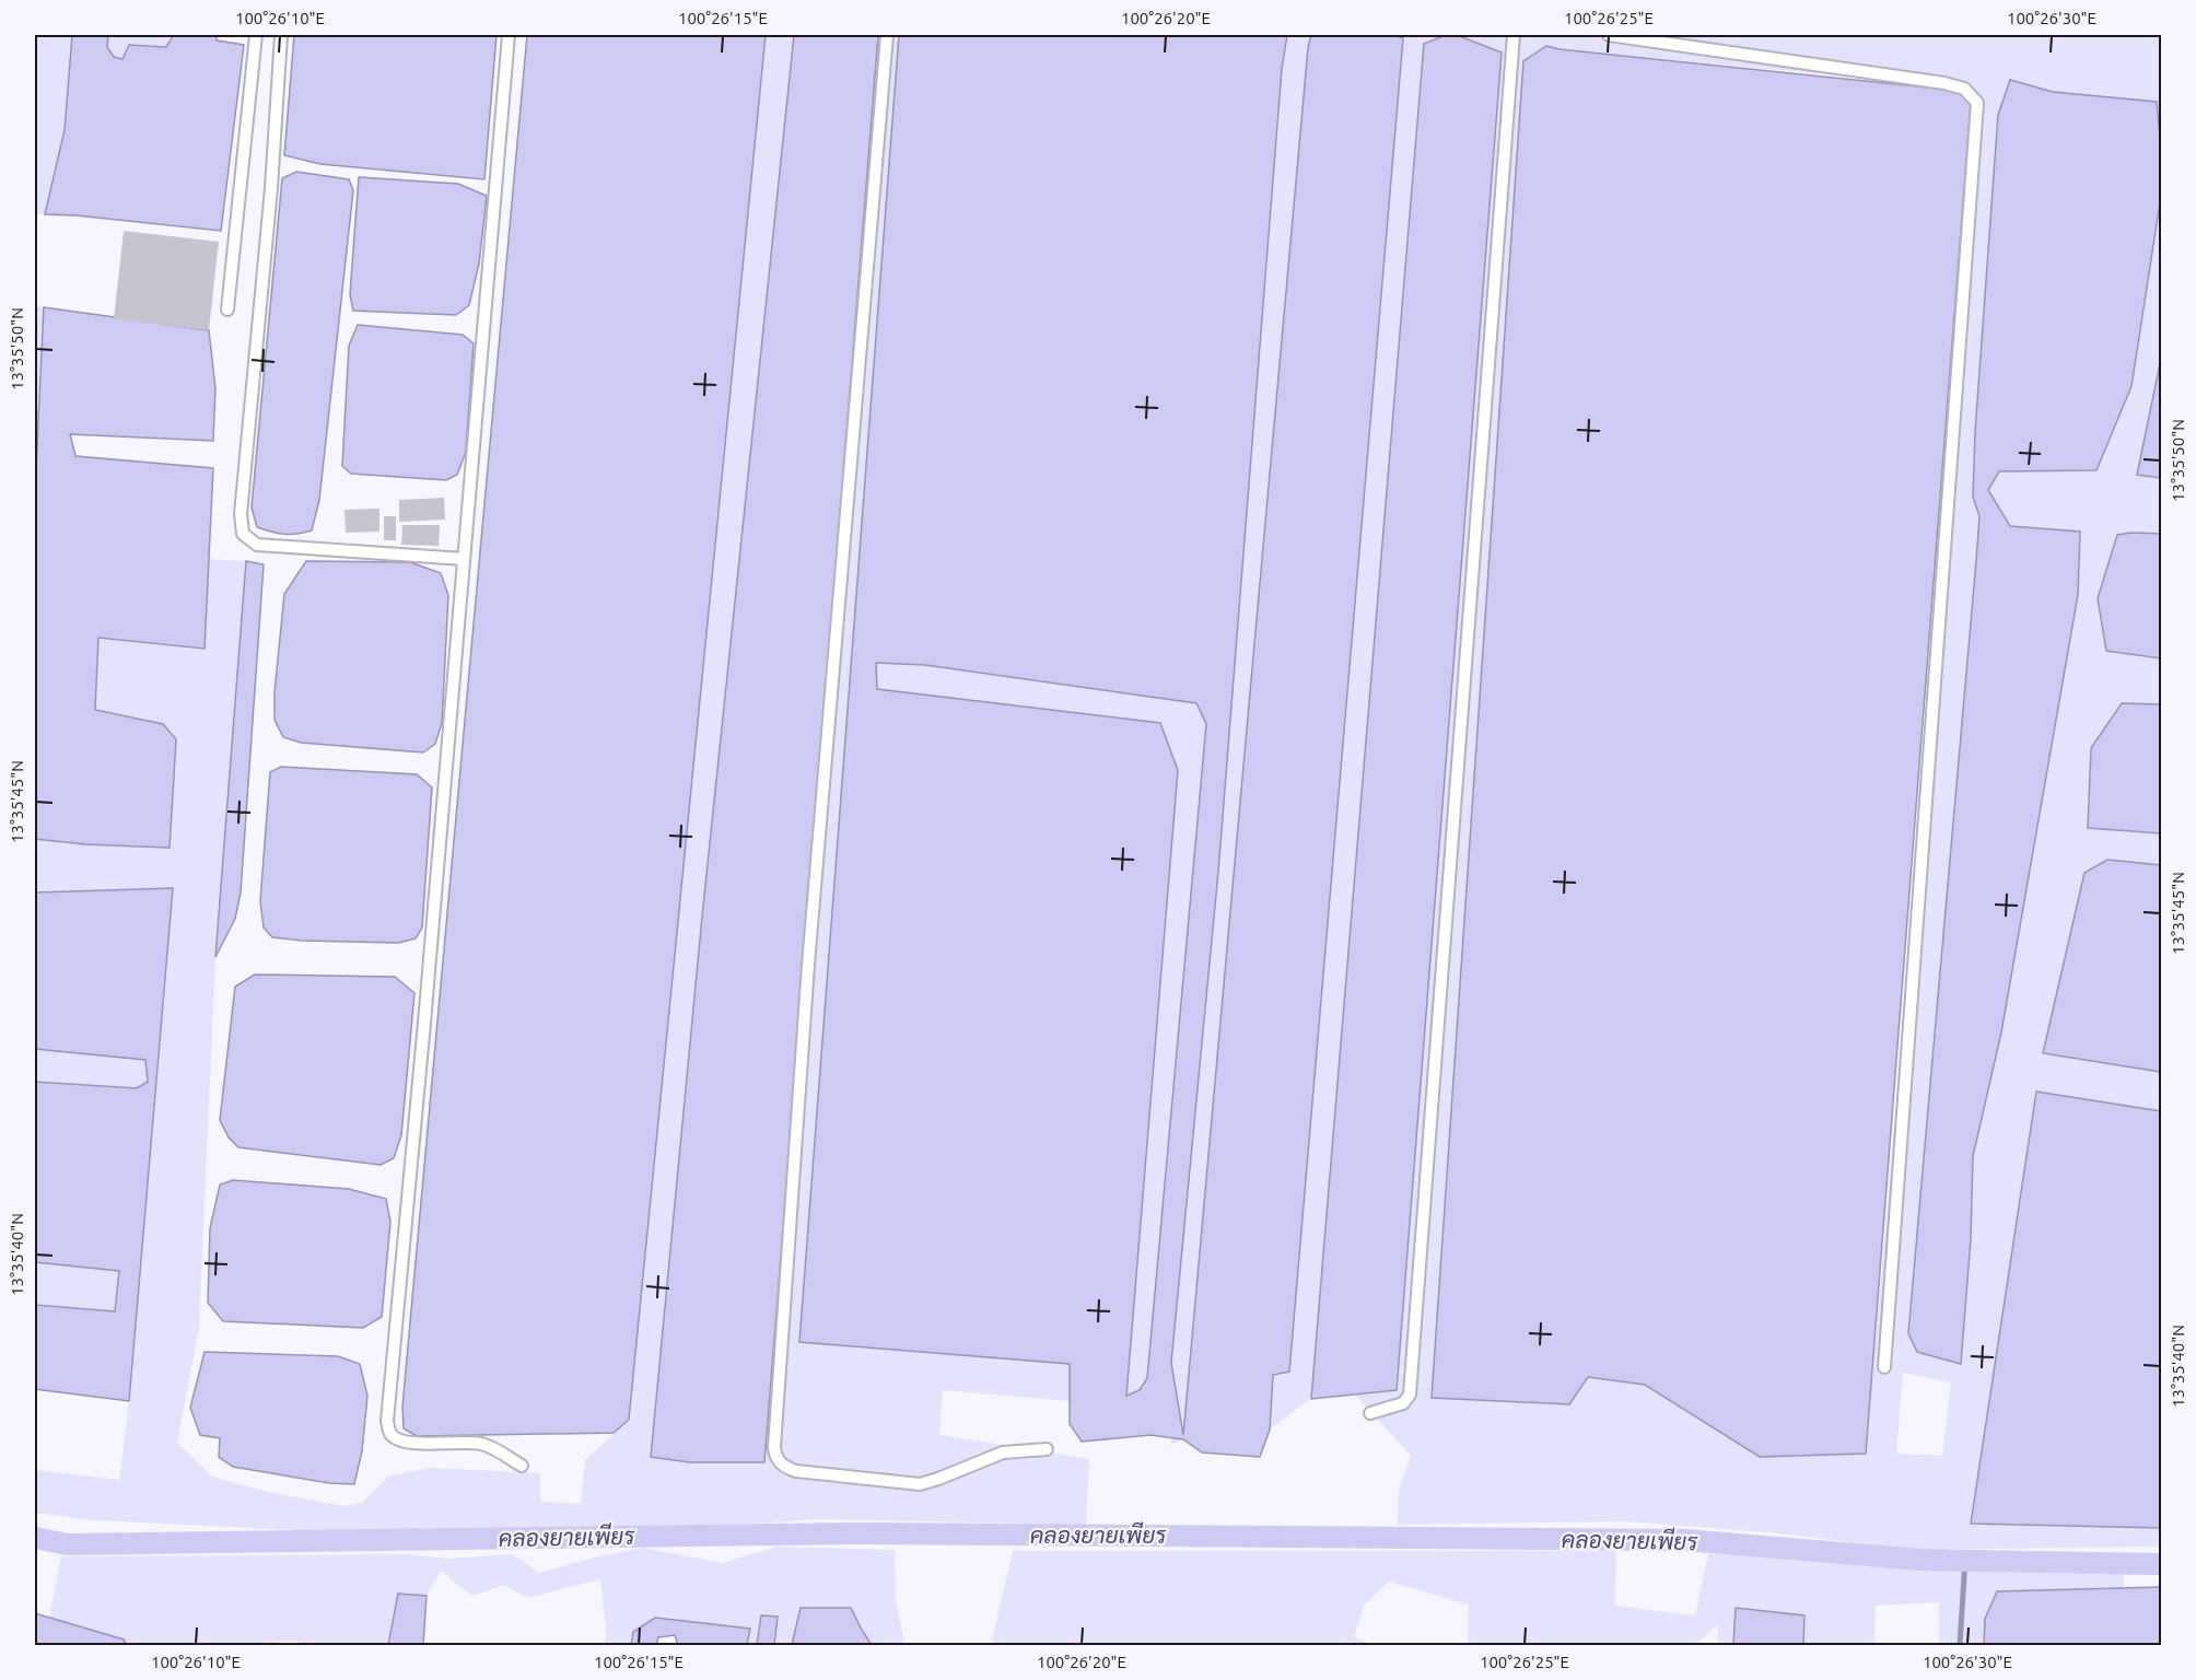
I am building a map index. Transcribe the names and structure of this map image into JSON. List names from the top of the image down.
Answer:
{
  "water": ["คลองยายเพียร"],
  "coordinates": [
    "100°26'10\"E",
    "100°26'15\"E",
    "100°26'20\"E",
    "100°26'25\"E",
    "100°26'30\"E",
    "13°35'50\"N",
    "13°35'45\"N",
    "13°35'40\"N"
  ]
}
